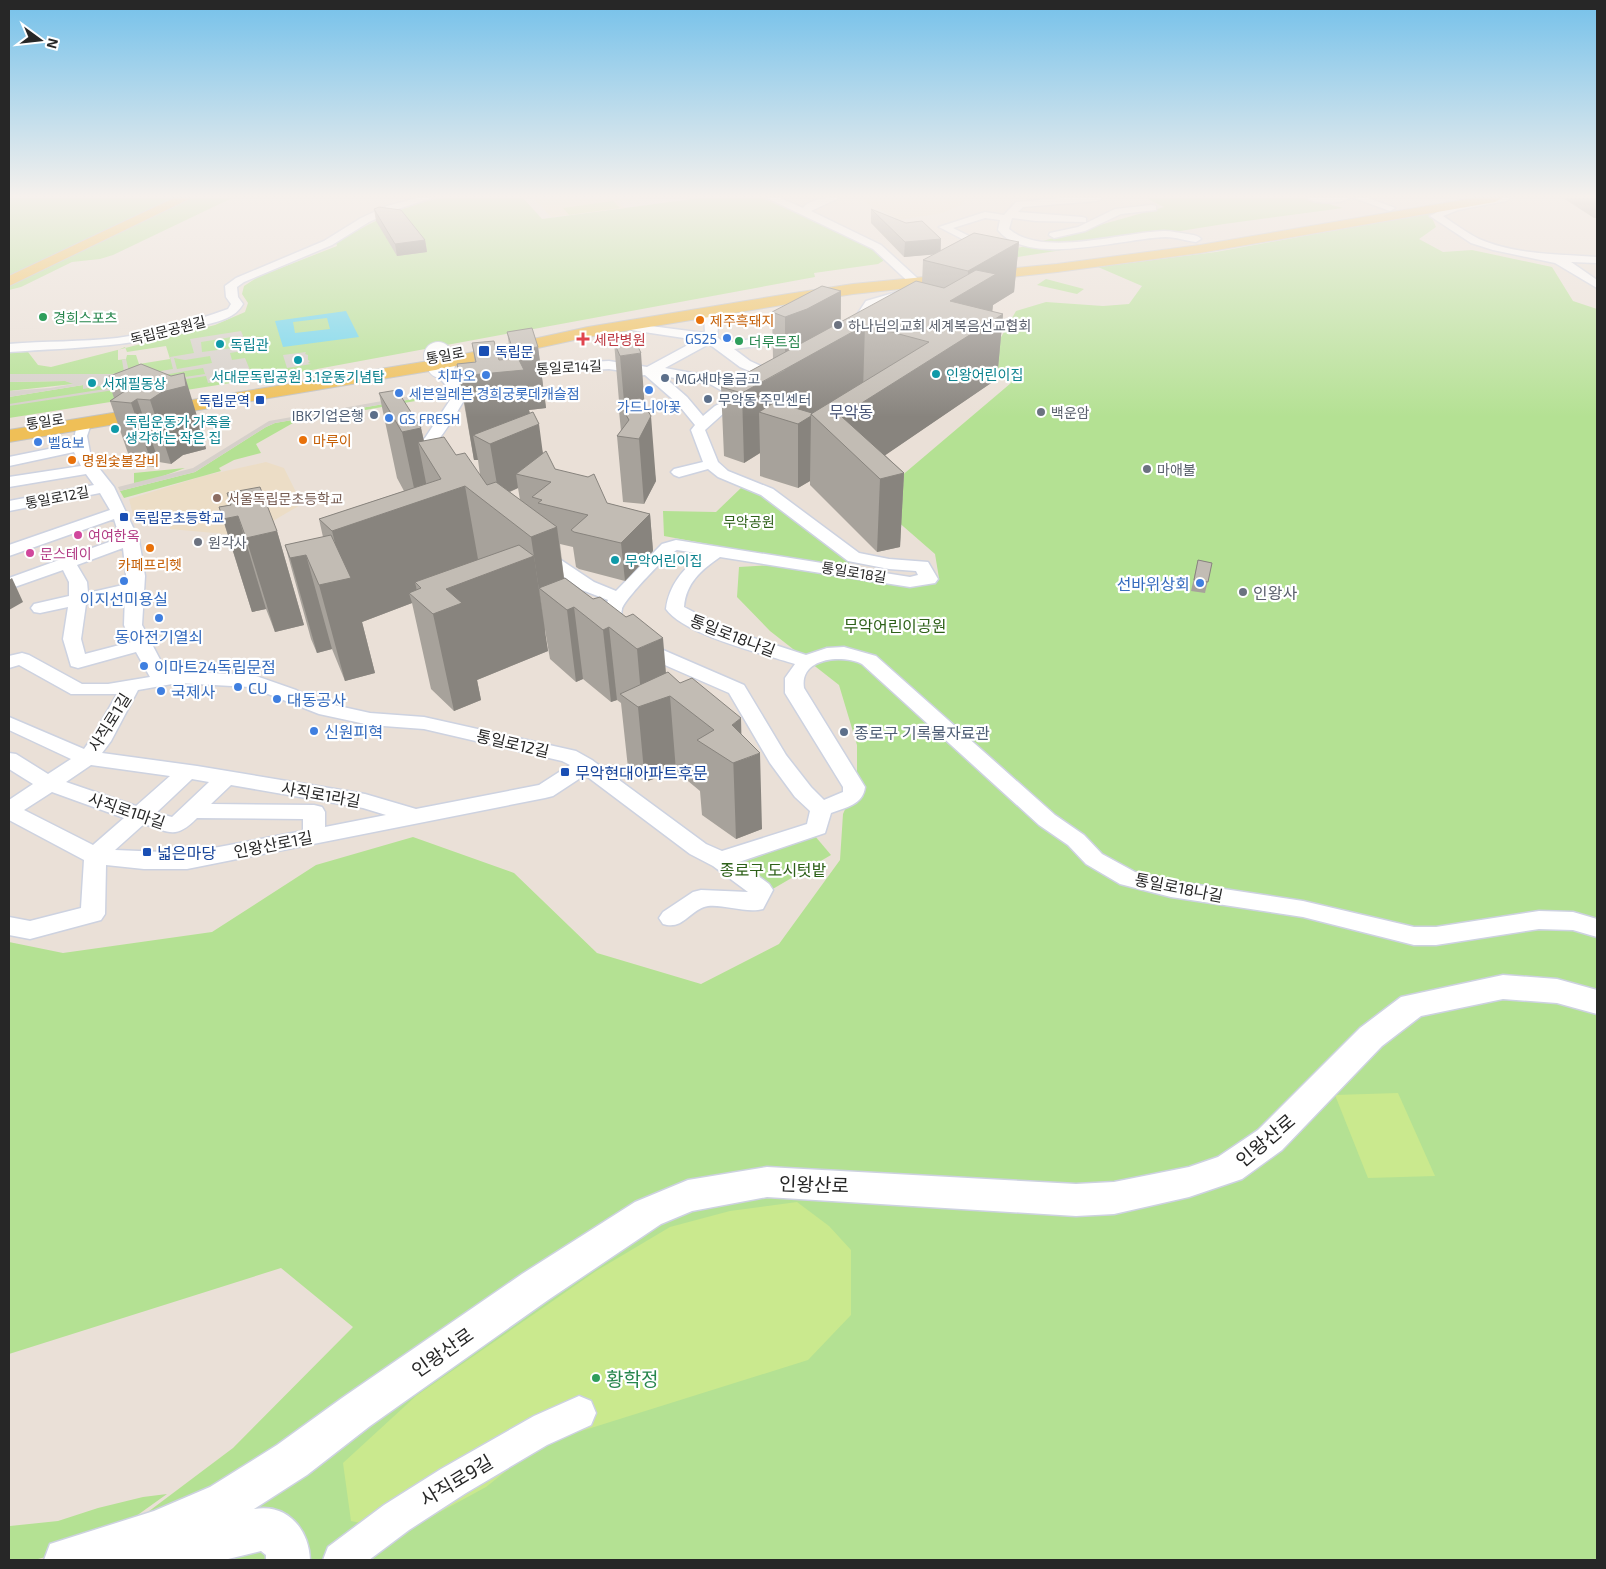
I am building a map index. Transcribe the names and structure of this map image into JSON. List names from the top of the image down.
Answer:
{
  "streets": {
    "main road": ["통일로"],
    "street": [
      "독립문공원길",
      "통일로14길",
      "통일로12길",
      "통일로18길",
      "통일로18나길",
      "사직로1길",
      "사직로1라길",
      "사직로1마길",
      "인왕산로1길",
      "인왕산로",
      "사직로9길"
    ]
  },
  "crossings": [
    ["통일로", "통일로14길"],
    ["통일로12길", "사직로1길"],
    ["통일로12길", "인왕산로1길"],
    ["통일로18길", "통일로18나길"],
    ["사직로1길", "사직로1라길"],
    ["사직로1라길", "인왕산로1길"],
    ["사직로1마길", "인왕산로1길"]
  ],
  "districts": ["무악동"],
  "parks": ["무악공원", "무악어린이공원", "종로구 도시텃밭"],
  "places": {
    "other": [
      "경희스포츠",
      "제주흑돼지",
      "하나님의교회 세계복음선교협회",
      "GS25",
      "더루트짐",
      "독립관",
      "서대문독립공원 3.1운동기념탑",
      "인왕어린이집",
      "치파오",
      "MG새마을금고",
      "서재필동상",
      "가드니아꽃",
      "세븐일레븐 경희궁롯데캐슬점",
      "무악동 주민센터",
      "백운암",
      "IBK기업은행",
      "GS FRESH",
      "독립운동가 가족을 생각하는 작은 집",
      "마루이",
      "벨&보",
      "명원숯불갈비",
      "마애불",
      "서울독립문초등학교",
      "여여한옥",
      "원각사",
      "카페프리헷",
      "문스테이",
      "무악어린이집",
      "이지선미용실",
      "선바위상회",
      "인왕사",
      "동아전기열쇠",
      "이마트24독립문점",
      "CU",
      "국제사",
      "대동공사",
      "신원피혁",
      "종로구 기록물자료관",
      "황학정"
    ],
    "health": ["세란병원"],
    "transit": [
      "독립문",
      "독립문역",
      "독립문초등학교",
      "무악현대아파트후문",
      "넓은마당"
    ]
  },
  "north": "right"
}
